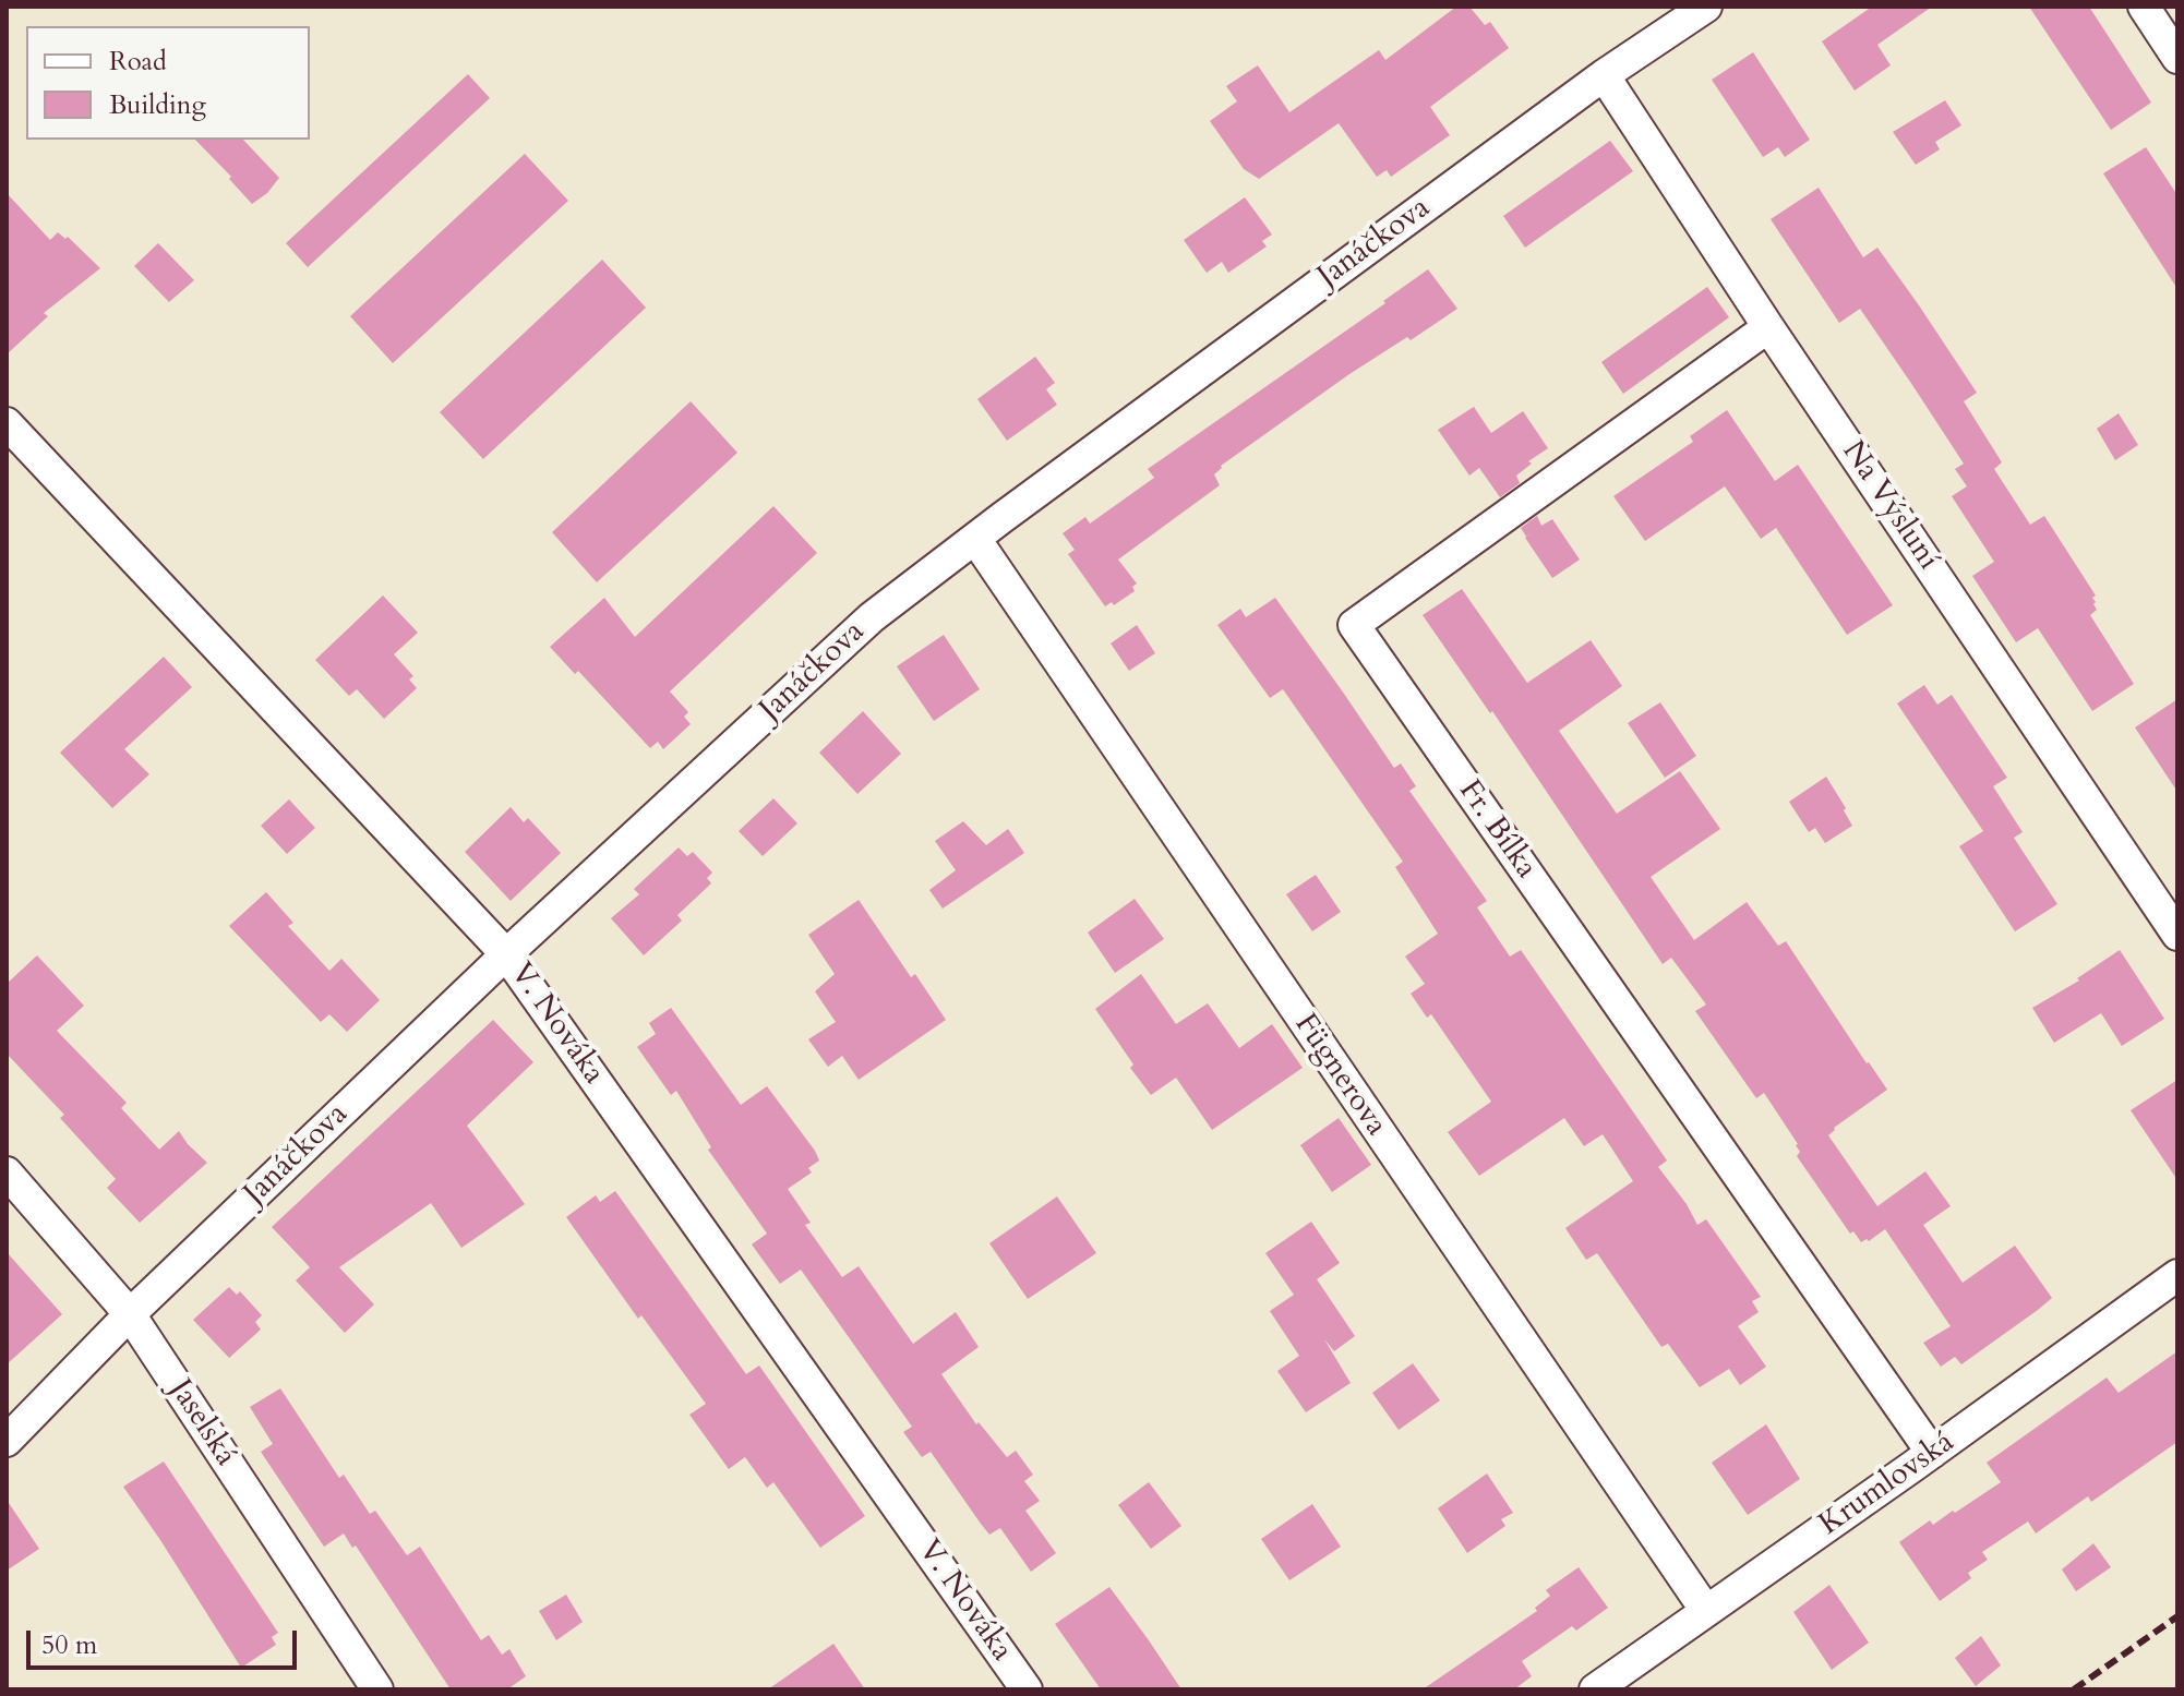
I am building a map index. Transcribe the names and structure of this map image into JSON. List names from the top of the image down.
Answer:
{
  "streets": {
    "street": [
      "Janáčkova",
      "Na Výsluní",
      "Fr. Bílka",
      "V. Nováka",
      "Fügnerova",
      "Jaselská",
      "Krumlovská"
    ]
  },
  "crossings": [
    ["Janáčkova", "Na Výsluní"],
    ["Janáčkova", "V. Nováka"],
    ["Janáčkova", "Fügnerova"],
    ["Janáčkova", "Jaselská"],
    ["Na Výsluní", "Fr. Bílka"],
    ["Fr. Bílka", "Krumlovská"],
    ["Fügnerova", "Krumlovská"]
  ],
  "legend": ["Road", "Building"],
  "scale_bar": "50 m"
}
